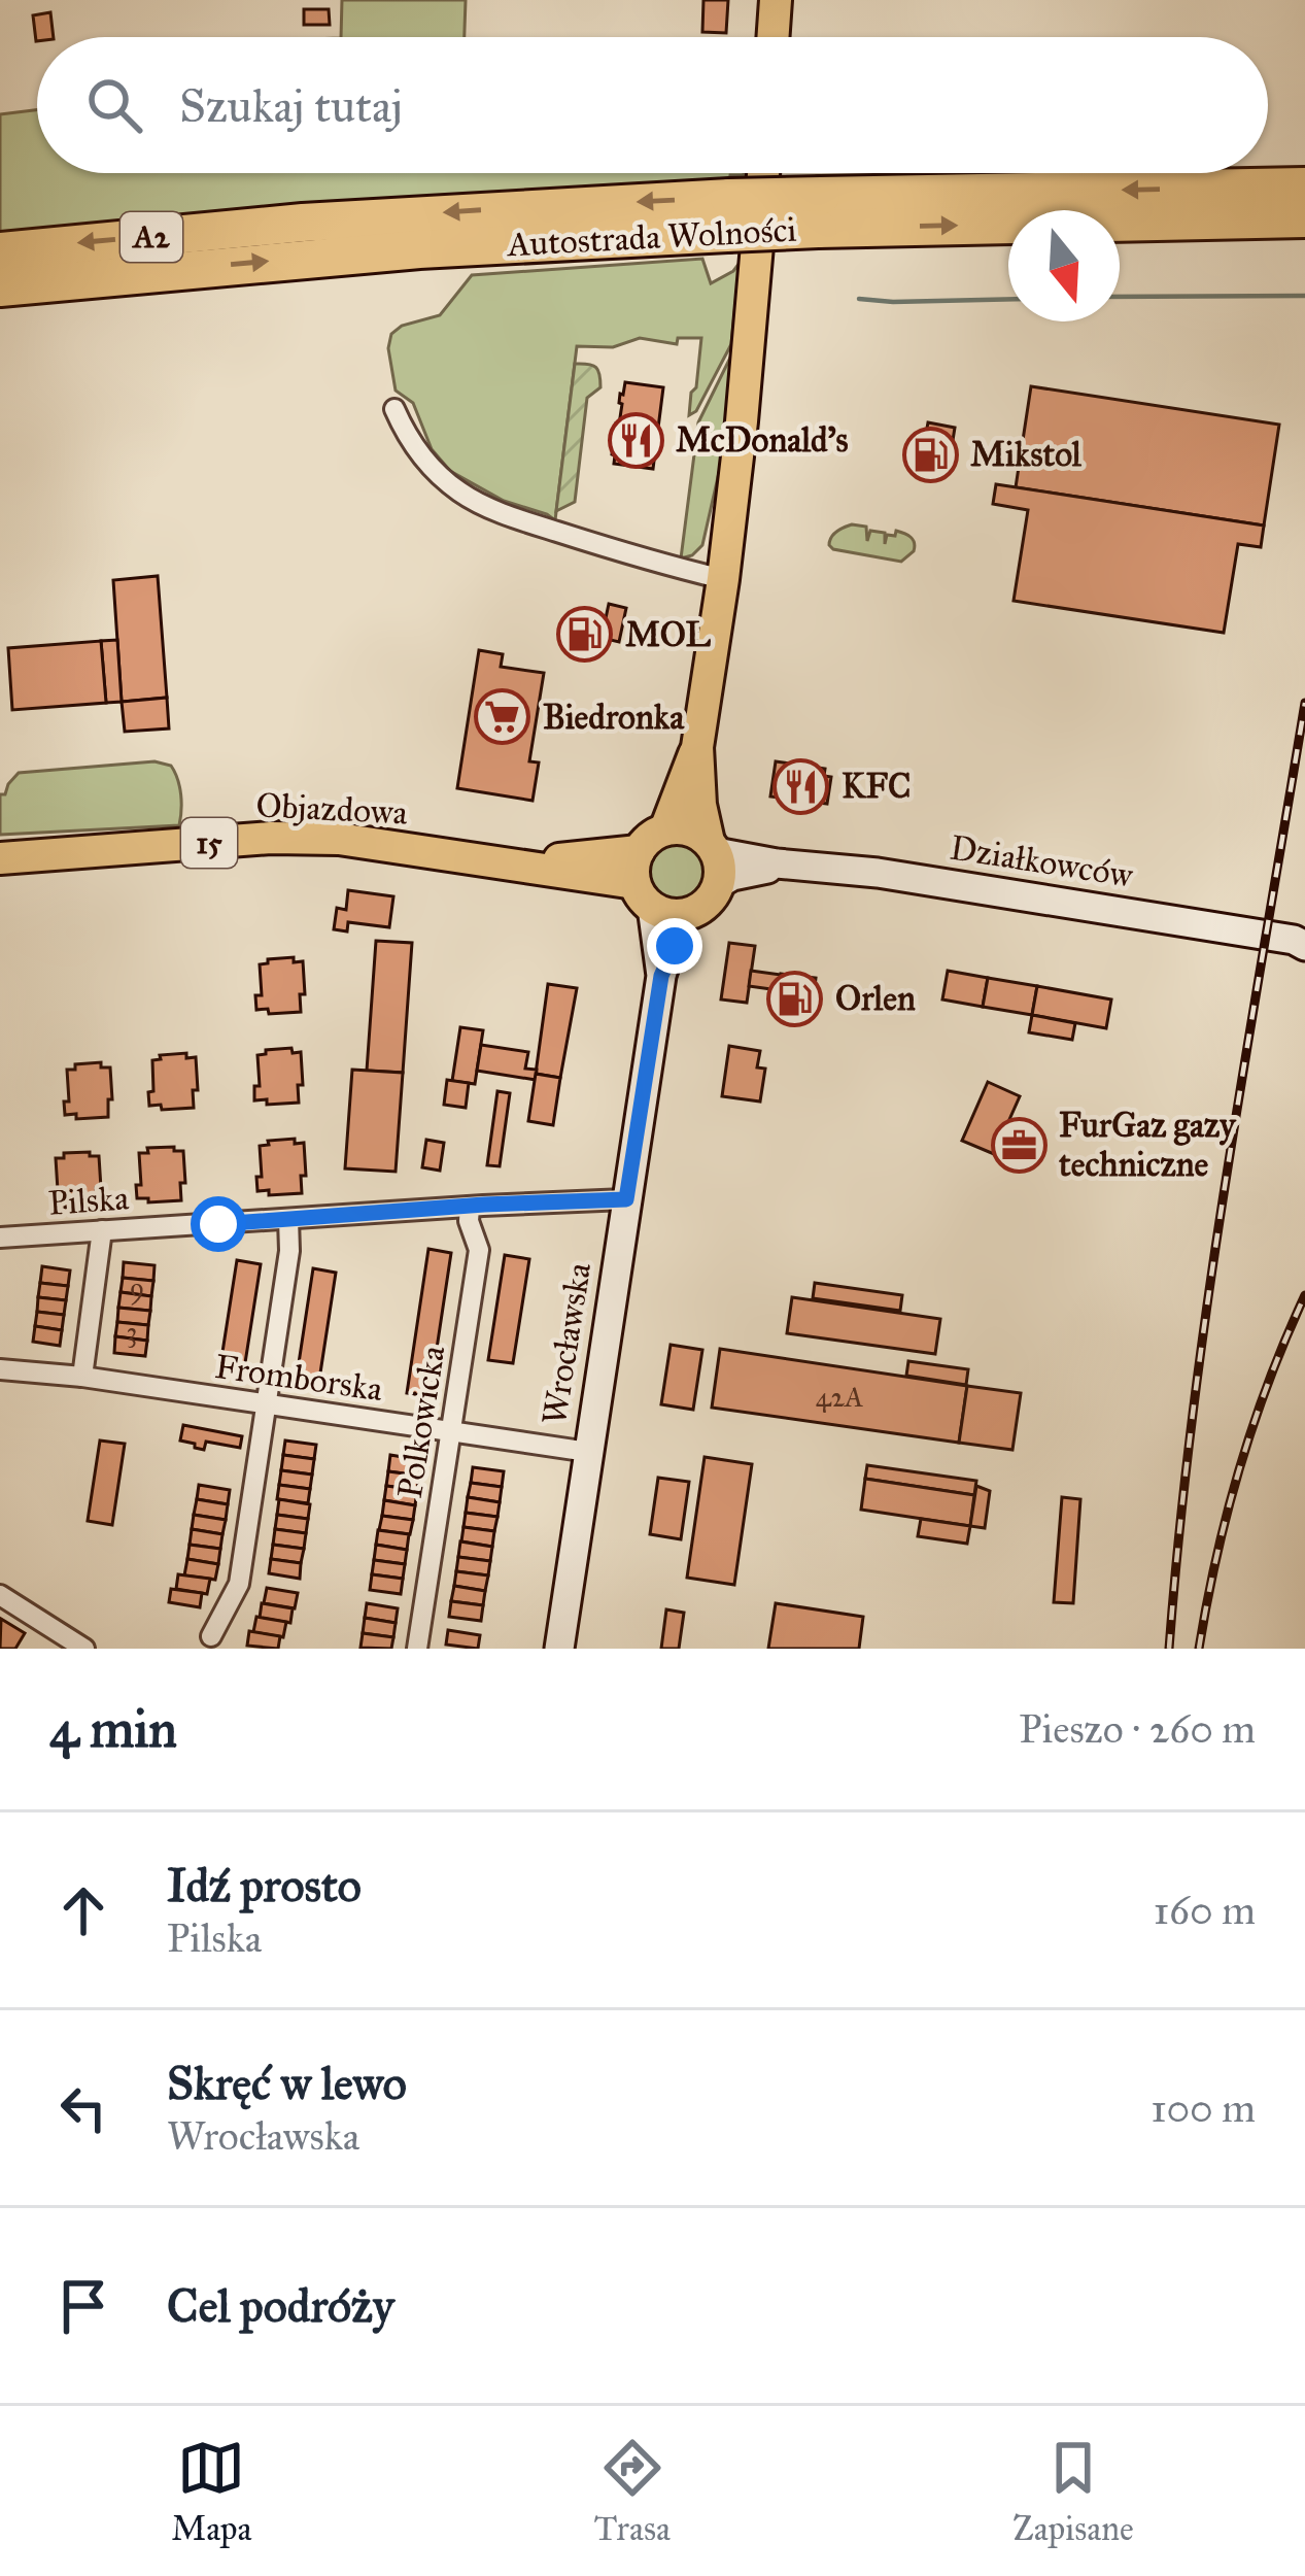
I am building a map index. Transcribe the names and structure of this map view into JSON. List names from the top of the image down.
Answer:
{
  "streets": {
    "highway": ["A2", "Autostrada Wolności"],
    "main road": ["Objazdowa", "15"],
    "street": [
      "Działkowców",
      "Pilska",
      "Wrocławska",
      "Fromborska",
      "Polkowicka"
    ]
  },
  "crossings": [
    ["Objazdowa", "15"],
    ["Objazdowa", "Działkowców"],
    ["Objazdowa", "Wrocławska"],
    ["15", "Działkowców"],
    ["15", "Wrocławska"],
    ["Działkowców", "Wrocławska"],
    ["Pilska", "Wrocławska"],
    ["Pilska", "Polkowicka"],
    ["Wrocławska", "Fromborska"],
    ["Fromborska", "Polkowicka"]
  ],
  "places": {
    "restaurant": ["McDonald's", "KFC"],
    "fuel station": ["Mikstol", "MOL", "Orlen"],
    "supermarket": ["Biedronka"],
    "office": ["FurGaz gazy techniczne"]
  },
  "house_numbers": ["9", "3", "42A"],
  "north": "bottom",
  "page": {
    "search": "Szukaj tutaj",
    "heading": ["4 min", "Pieszo · 260 m"],
    "list": [
      ["Idź prosto", "Pilska", "160 m"],
      ["Skręć w lewo", "Wrocławska", "100 m"],
      "Cel podróży"
    ],
    "nav": ["Mapa", "Trasa", "Zapisane"]
  }
}
